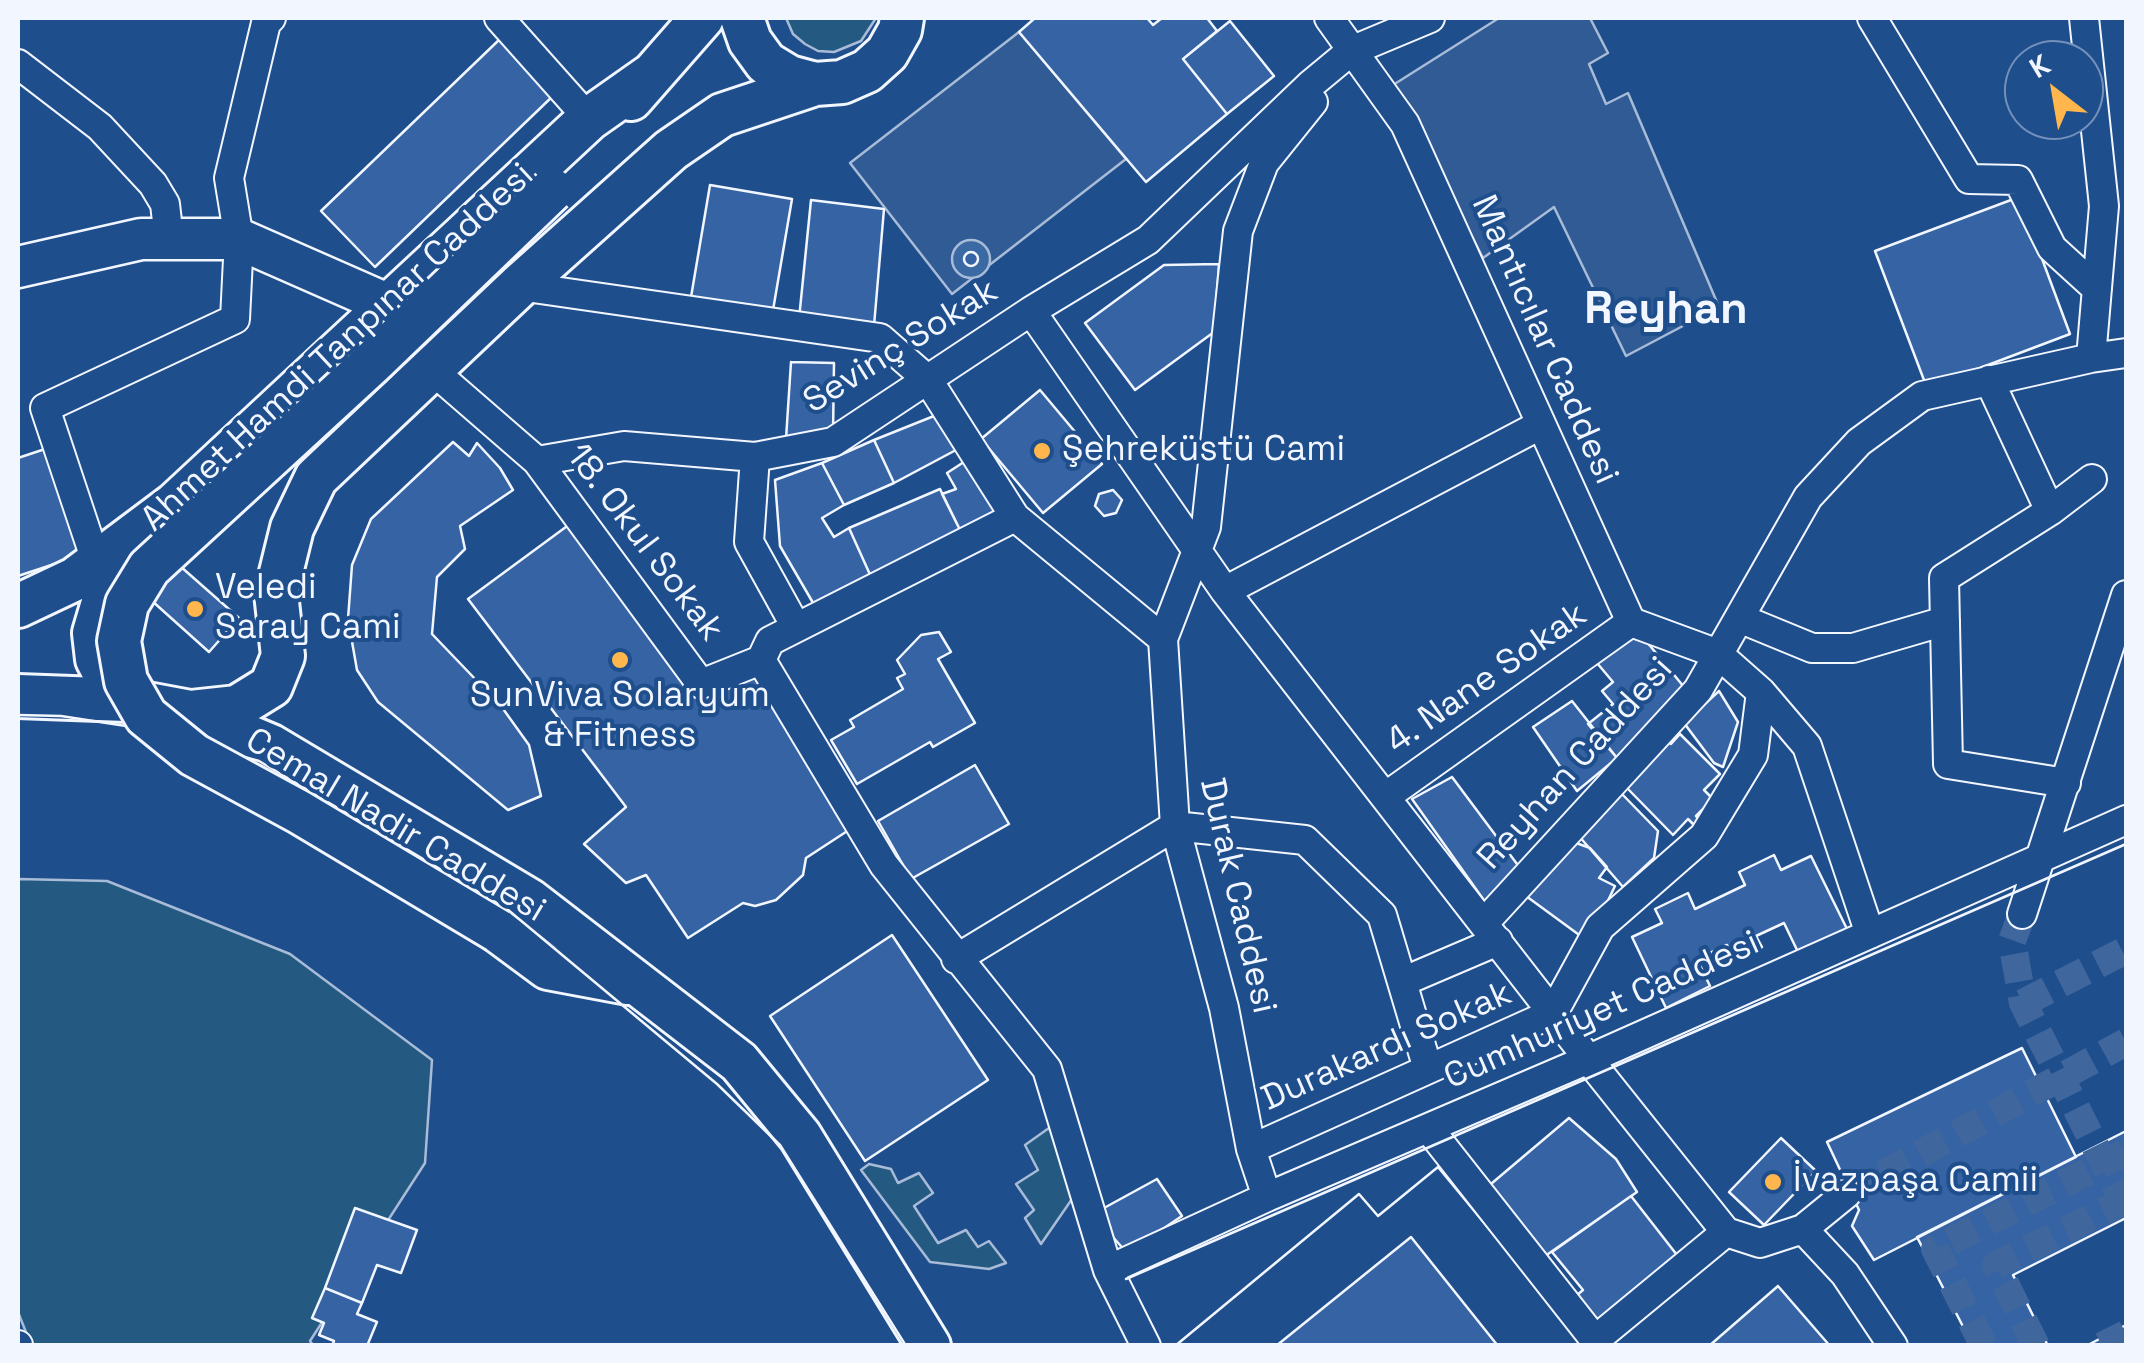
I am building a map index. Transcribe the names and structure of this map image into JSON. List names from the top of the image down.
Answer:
{
  "streets": {
    "main road": ["Ahmet Hamdi Tanpınar Caddesi", "Cemal Nadir Caddesi"],
    "street": [
      "Mantıcılar Caddesi",
      "Sevinç Sokak",
      "18. Okul Sokak",
      "4. Nane Sokak",
      "Reyhan Caddesi",
      "Durak Caddesi",
      "Cumhuriyet Caddesi",
      "Durakardı Sokak"
    ]
  },
  "crossings": [
    ["Mantıcılar Caddesi", "Sevinç Sokak"],
    ["Mantıcılar Caddesi", "4. Nane Sokak"],
    ["Mantıcılar Caddesi", "Durak Caddesi"],
    ["Sevinç Sokak", "18. Okul Sokak"],
    ["Sevinç Sokak", "Durak Caddesi"],
    ["Ahmet Hamdi Tanpınar Caddesi", "Cemal Nadir Caddesi"],
    ["18. Okul Sokak", "Cumhuriyet Caddesi"],
    ["Durak Caddesi", "Cumhuriyet Caddesi"],
    ["Durak Caddesi", "Durakardı Sokak"]
  ],
  "districts": ["Reyhan"],
  "places": [
    "Şehreküstü Cami",
    "Veledi Saray Cami",
    "SunViva Solaryum & Fitness",
    "İvazpaşa Camii"
  ],
  "north": "top left"
}
